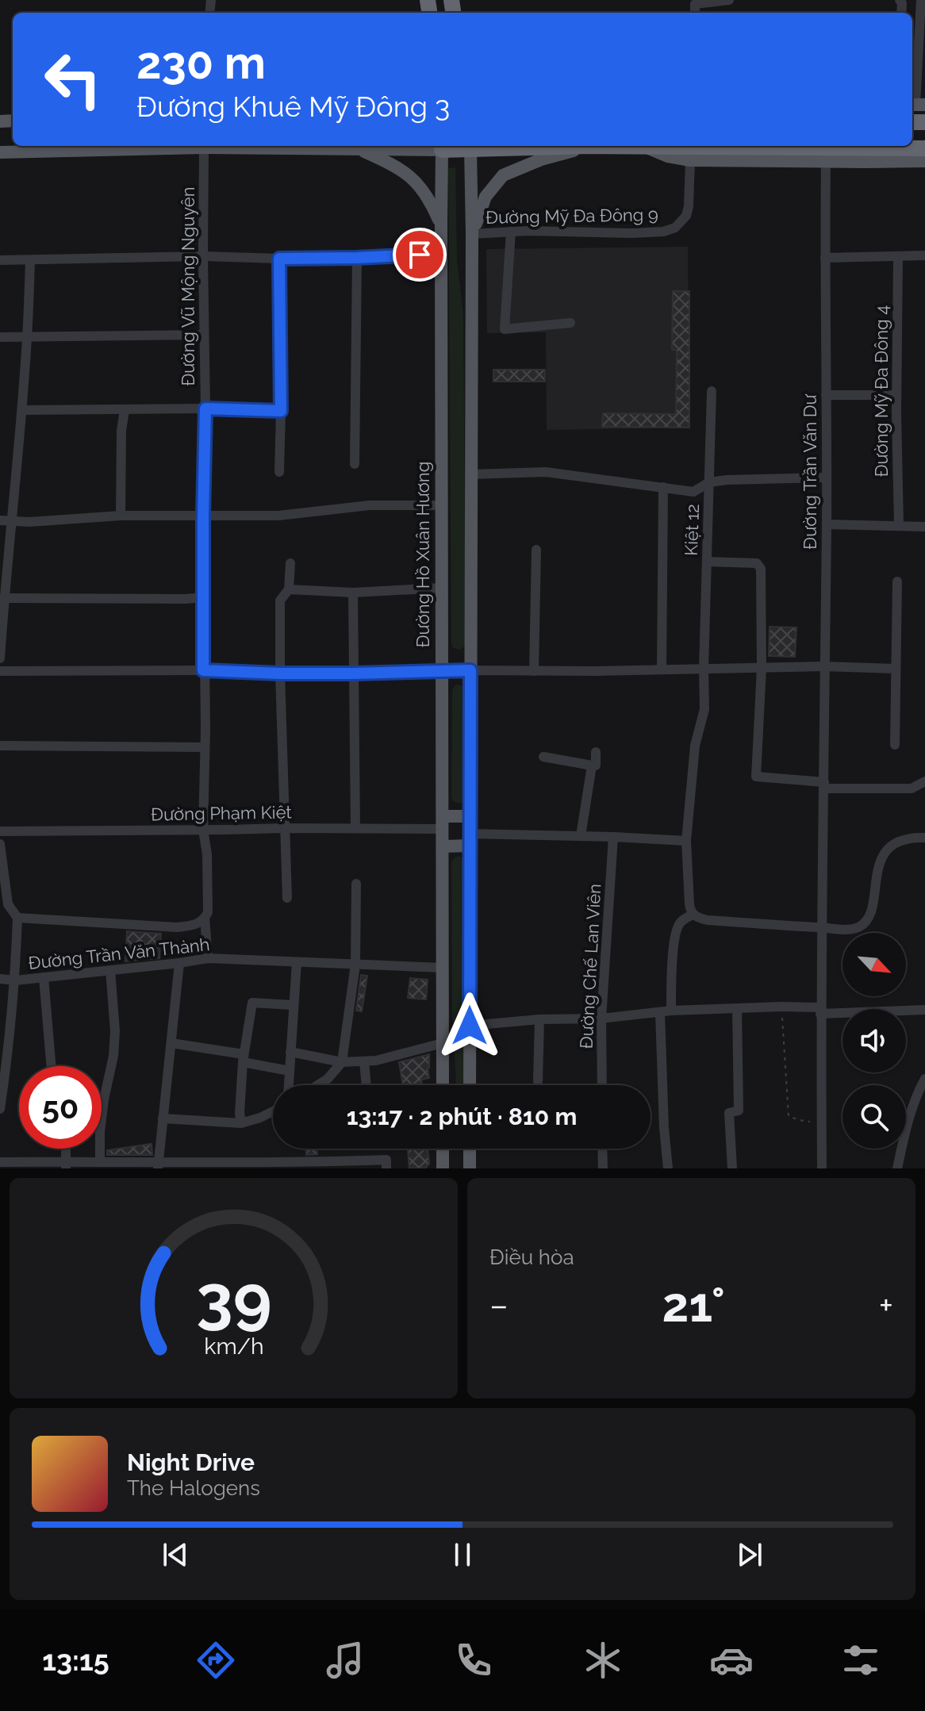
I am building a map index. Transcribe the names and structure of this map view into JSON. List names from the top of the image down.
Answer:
{
  "streets": {
    "main road": ["Đường Hồ Xuân Hương"],
    "street": [
      "Đường Mỹ Đa Đông 9",
      "Đường Vũ Mộng Nguyên",
      "Đường Mỹ Đa Đông 4",
      "Đường Trần Văn Dư",
      "Kiệt 12",
      "Đường Phạm Kiệt",
      "Đường Trần Văn Thành",
      "Đường Chế Lan Viên"
    ]
  },
  "crossings": [
    ["Đường Vũ Mộng Nguyên", "Đường Phạm Kiệt"],
    ["Đường Vũ Mộng Nguyên", "Đường Trần Văn Thành"],
    ["Đường Hồ Xuân Hương", "Đường Phạm Kiệt"],
    ["Đường Hồ Xuân Hương", "Đường Trần Văn Thành"]
  ],
  "north": "bottom right",
  "page": {
    "turn": ["230 m", "Đường Khuê Mỹ Đông 3"],
    "limit": "50",
    "trip": "13:17 · 2 phút · 810 m",
    "tile": "Điều hòa",
    "heat": ["−", "21°", "+"],
    "song": ["Night Drive", "The Halogens"],
    "tabs": "13:15",
    "gauge": ["39", "km/h"]
  }
}
